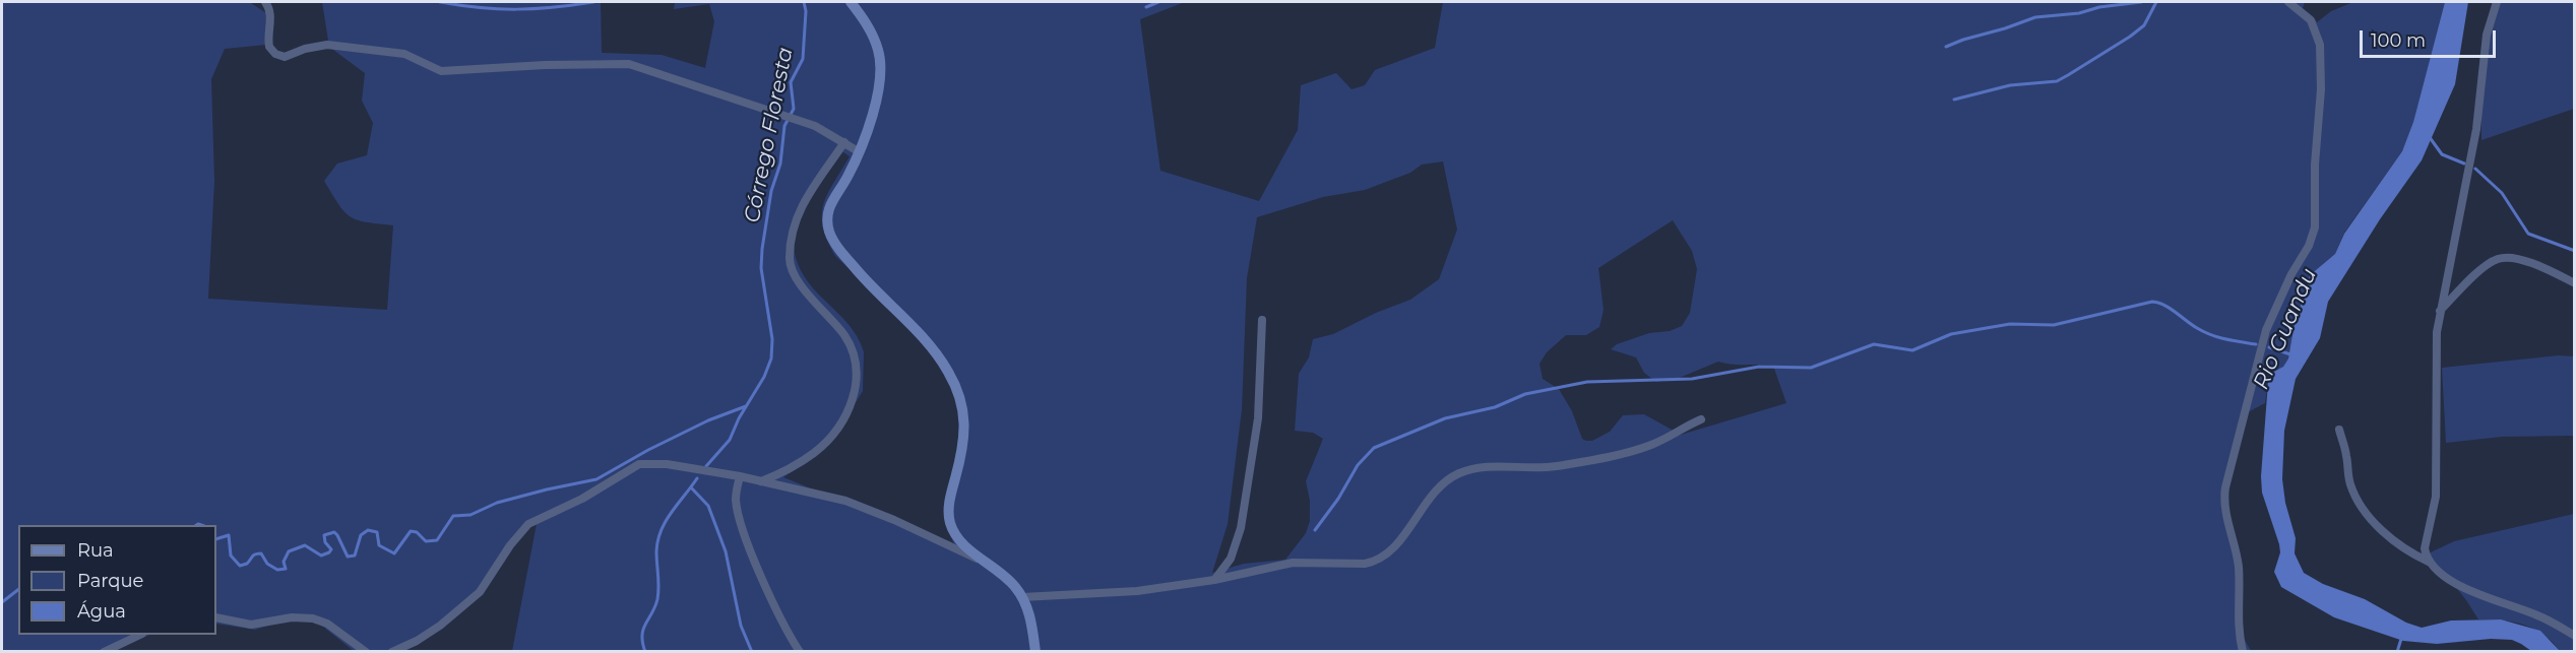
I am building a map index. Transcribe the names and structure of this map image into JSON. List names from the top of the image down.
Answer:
{
  "water": ["Córrego Floresta", "Rio Guandu"],
  "legend": ["Rua", "Parque", "Água"],
  "scale_bar": "100 m"
}
